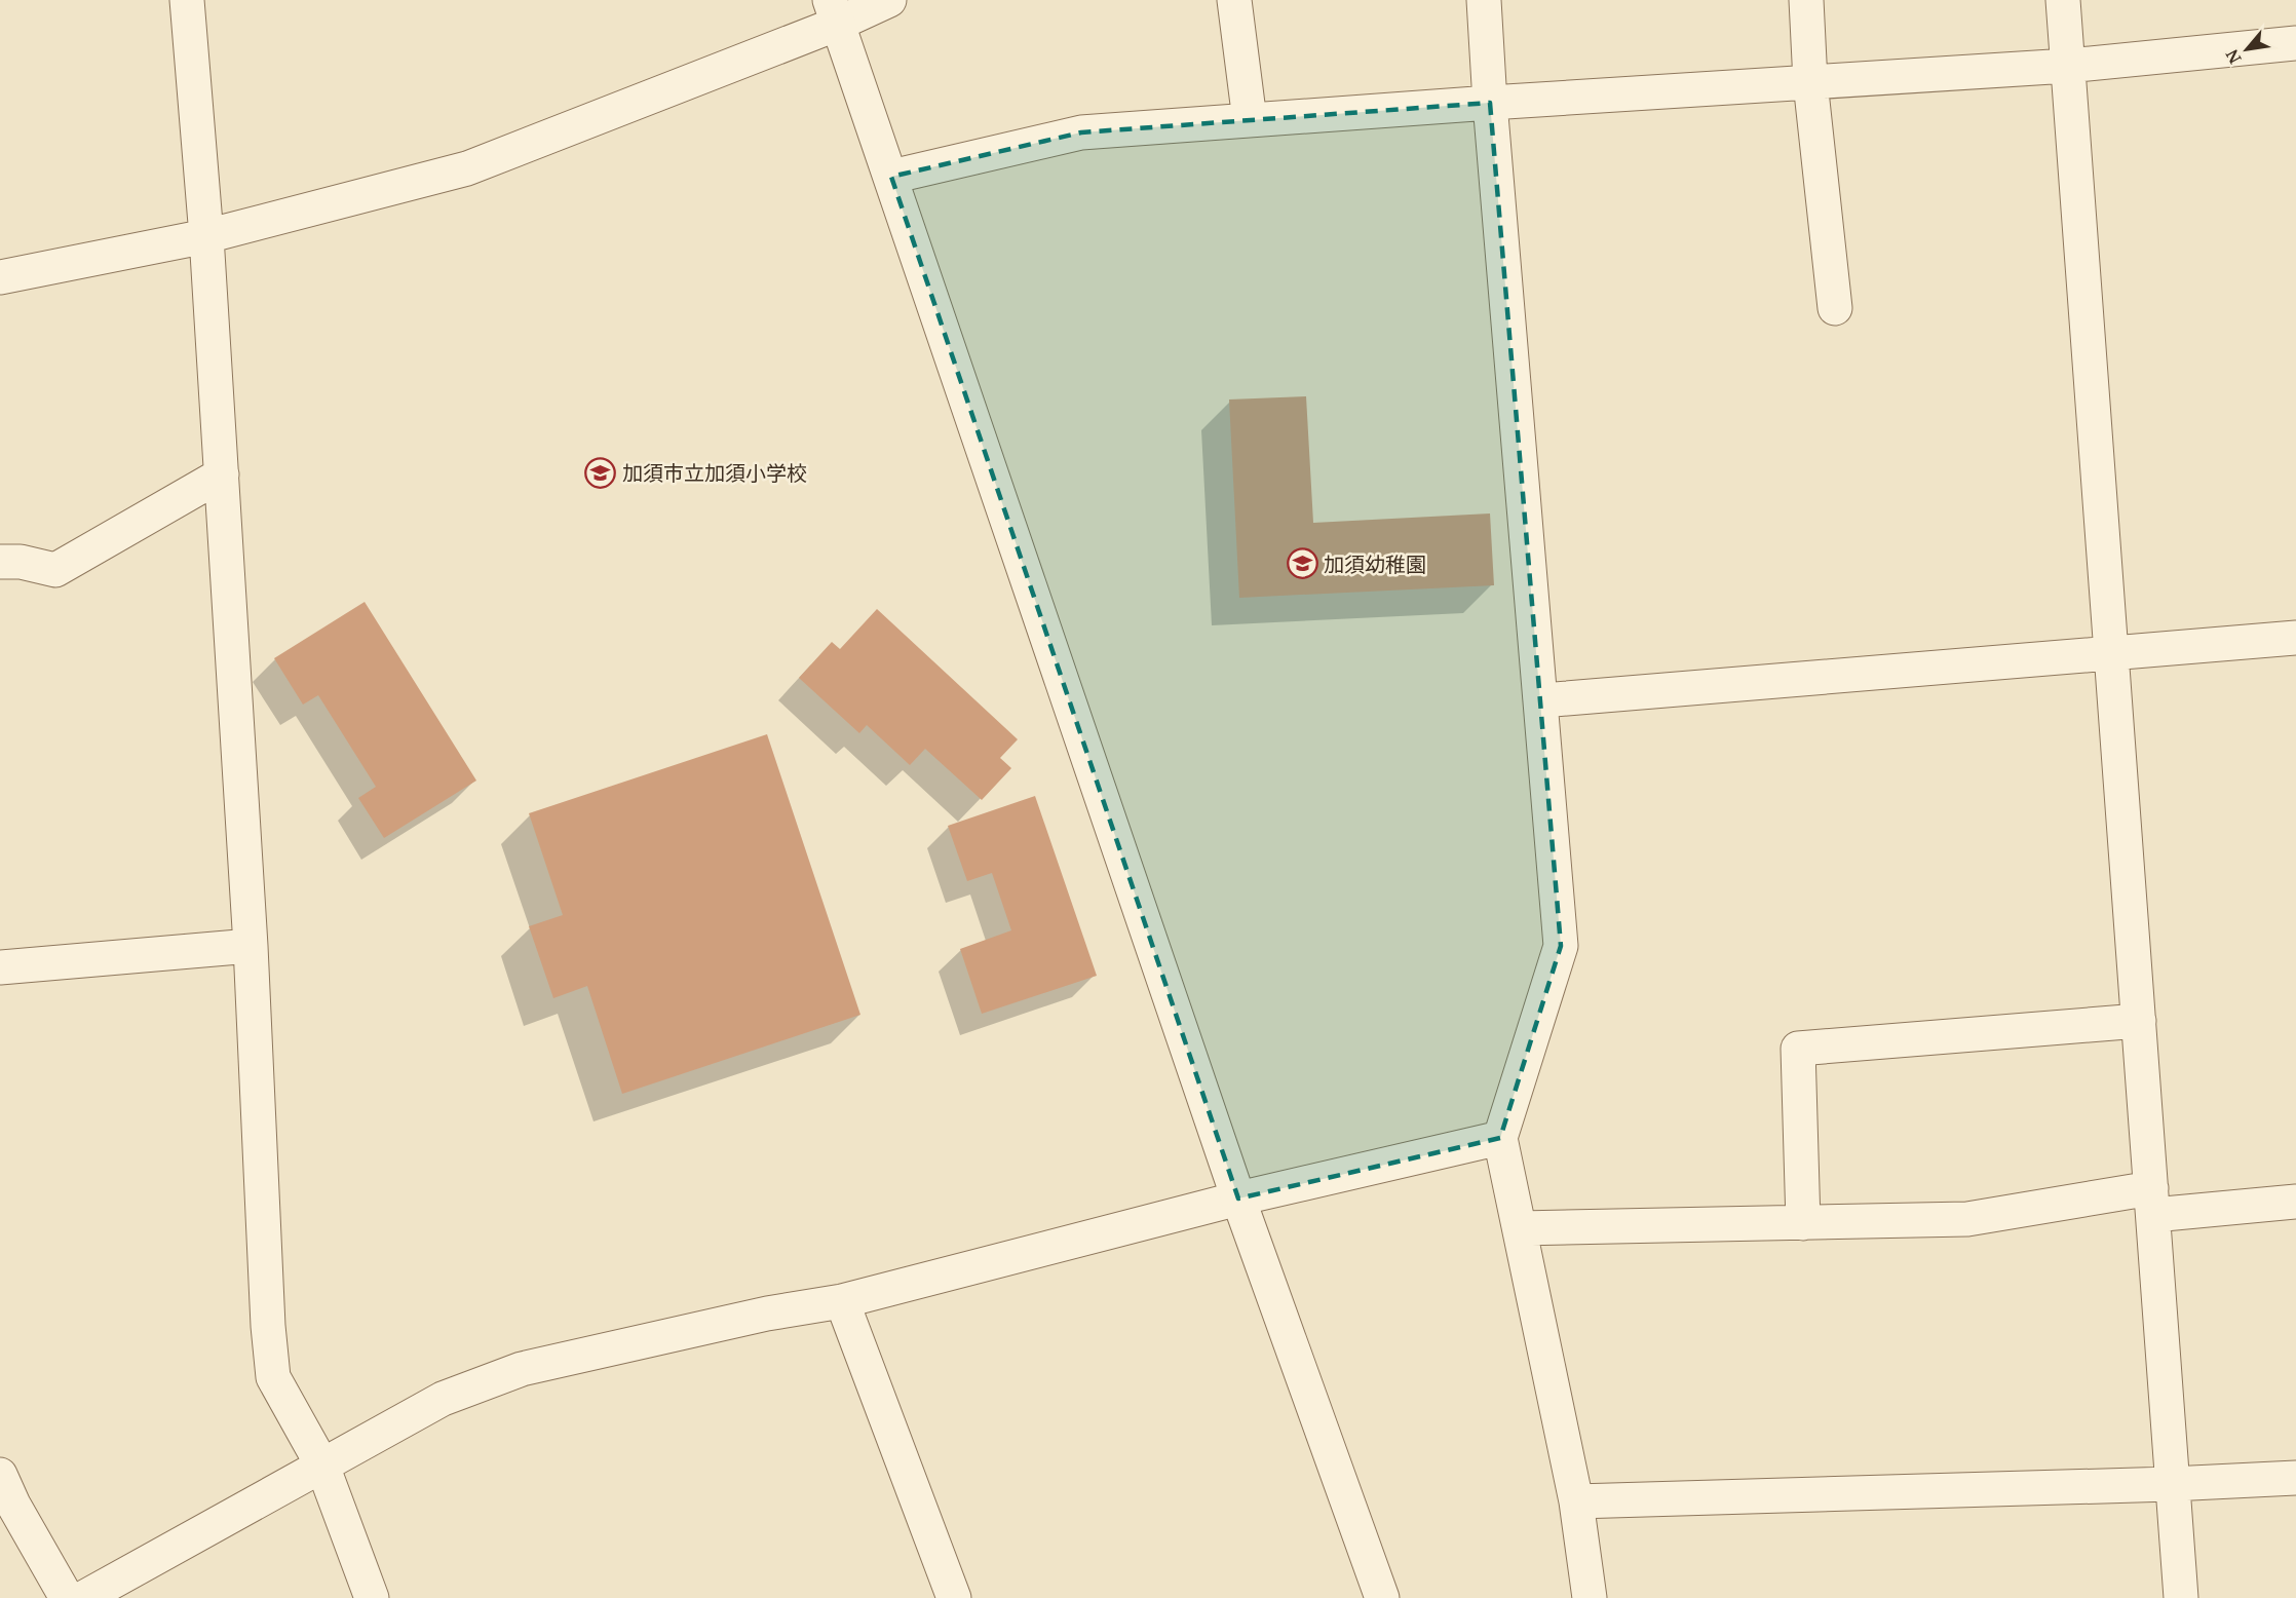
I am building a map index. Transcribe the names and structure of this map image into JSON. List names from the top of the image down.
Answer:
{
  "places": {
    "school or university": ["加須市立加須小学校", "加須幼稚園"]
  },
  "north": "bottom left"
}
